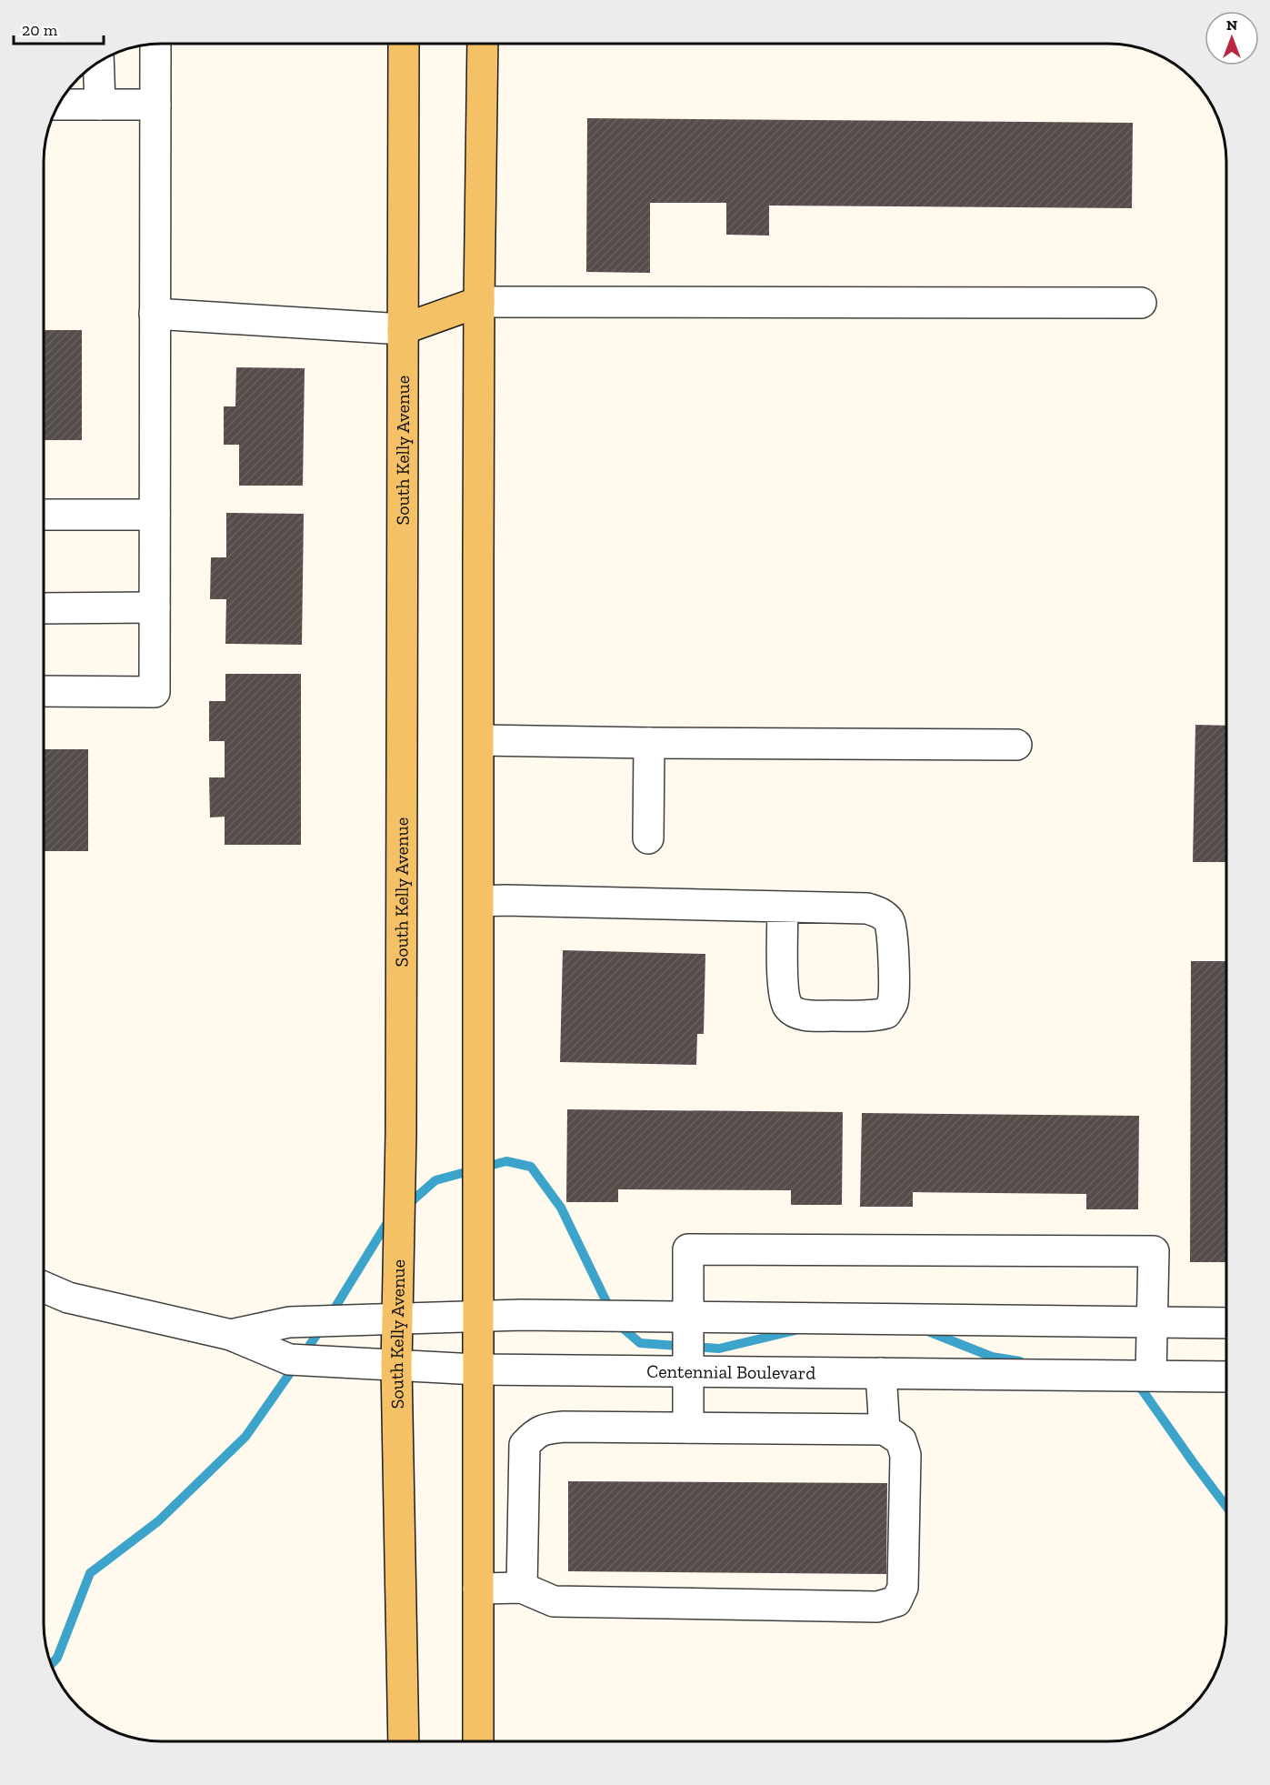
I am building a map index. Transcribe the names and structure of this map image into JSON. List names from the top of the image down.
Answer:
{
  "streets": {
    "main road": ["South Kelly Avenue"],
    "street": ["Centennial Boulevard"]
  },
  "crossings": [
    ["South Kelly Avenue", "Centennial Boulevard"]
  ],
  "scale_bar": "20 m",
  "north": "top"
}
